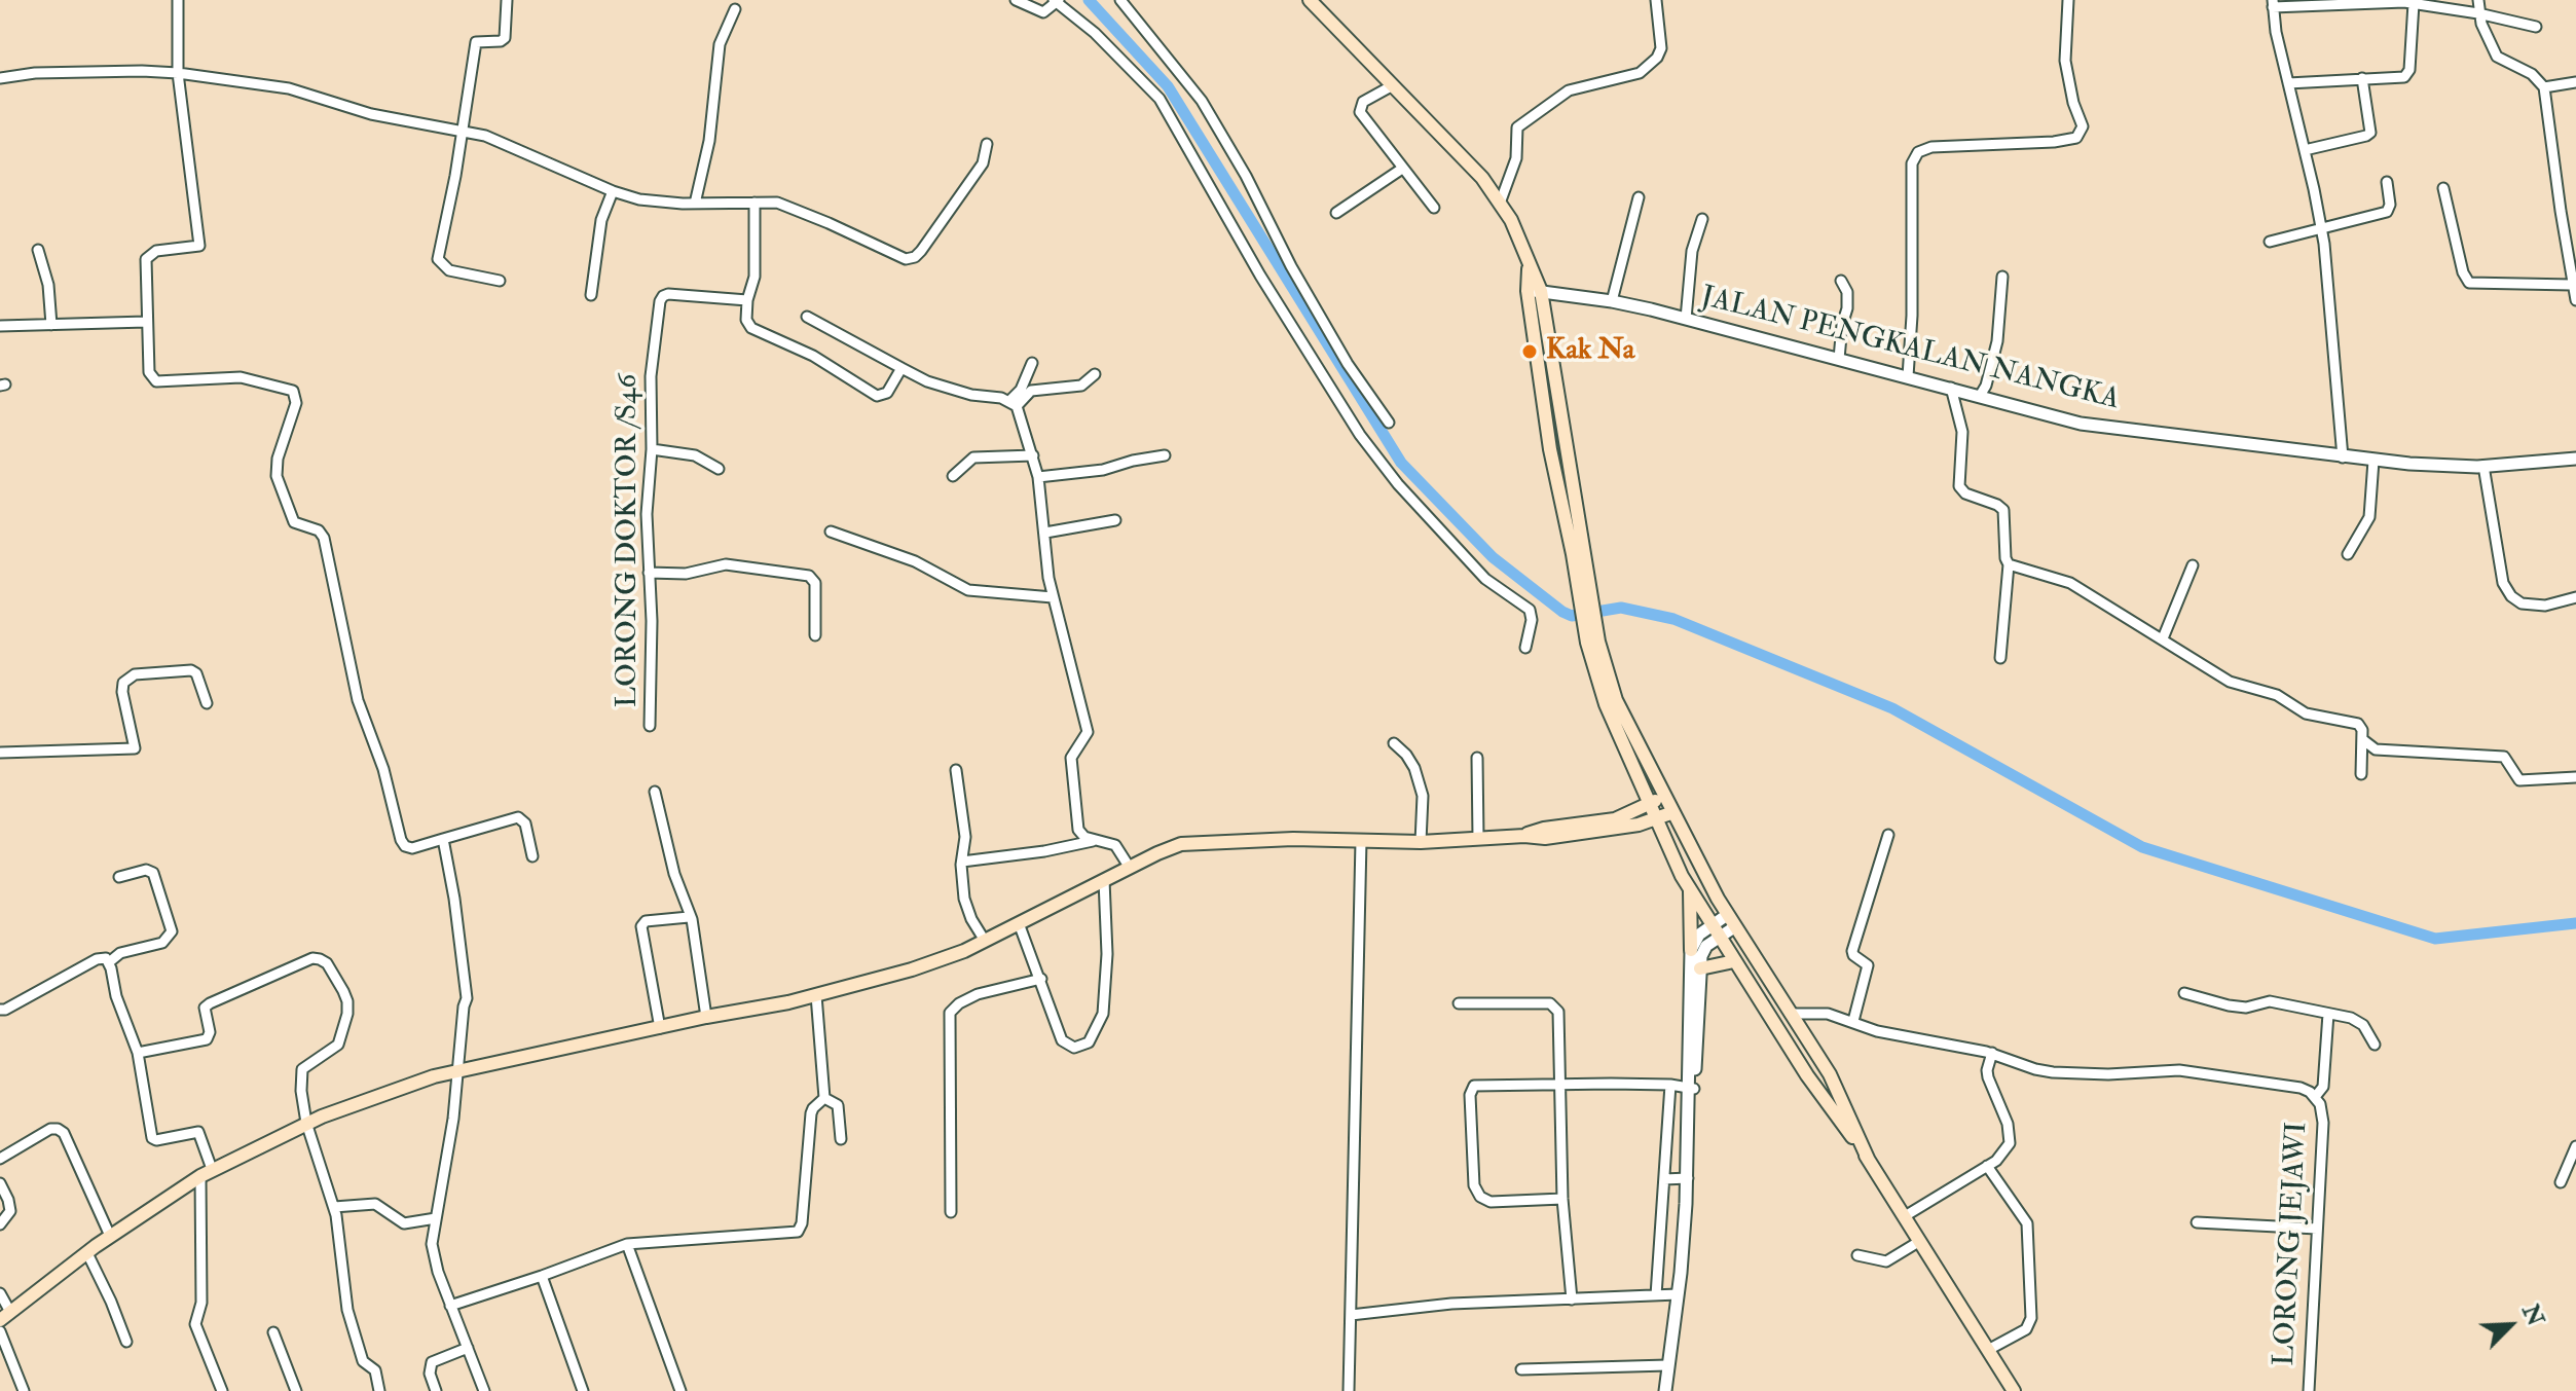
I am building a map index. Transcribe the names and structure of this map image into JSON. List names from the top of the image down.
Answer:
{
  "streets": {
    "street": ["JALAN PENGKALAN NANGKA", "LORONG DOKTOR /S46", "LORONG JEJAWI"]
  },
  "places": ["Kak Na"],
  "north": "top right"
}
